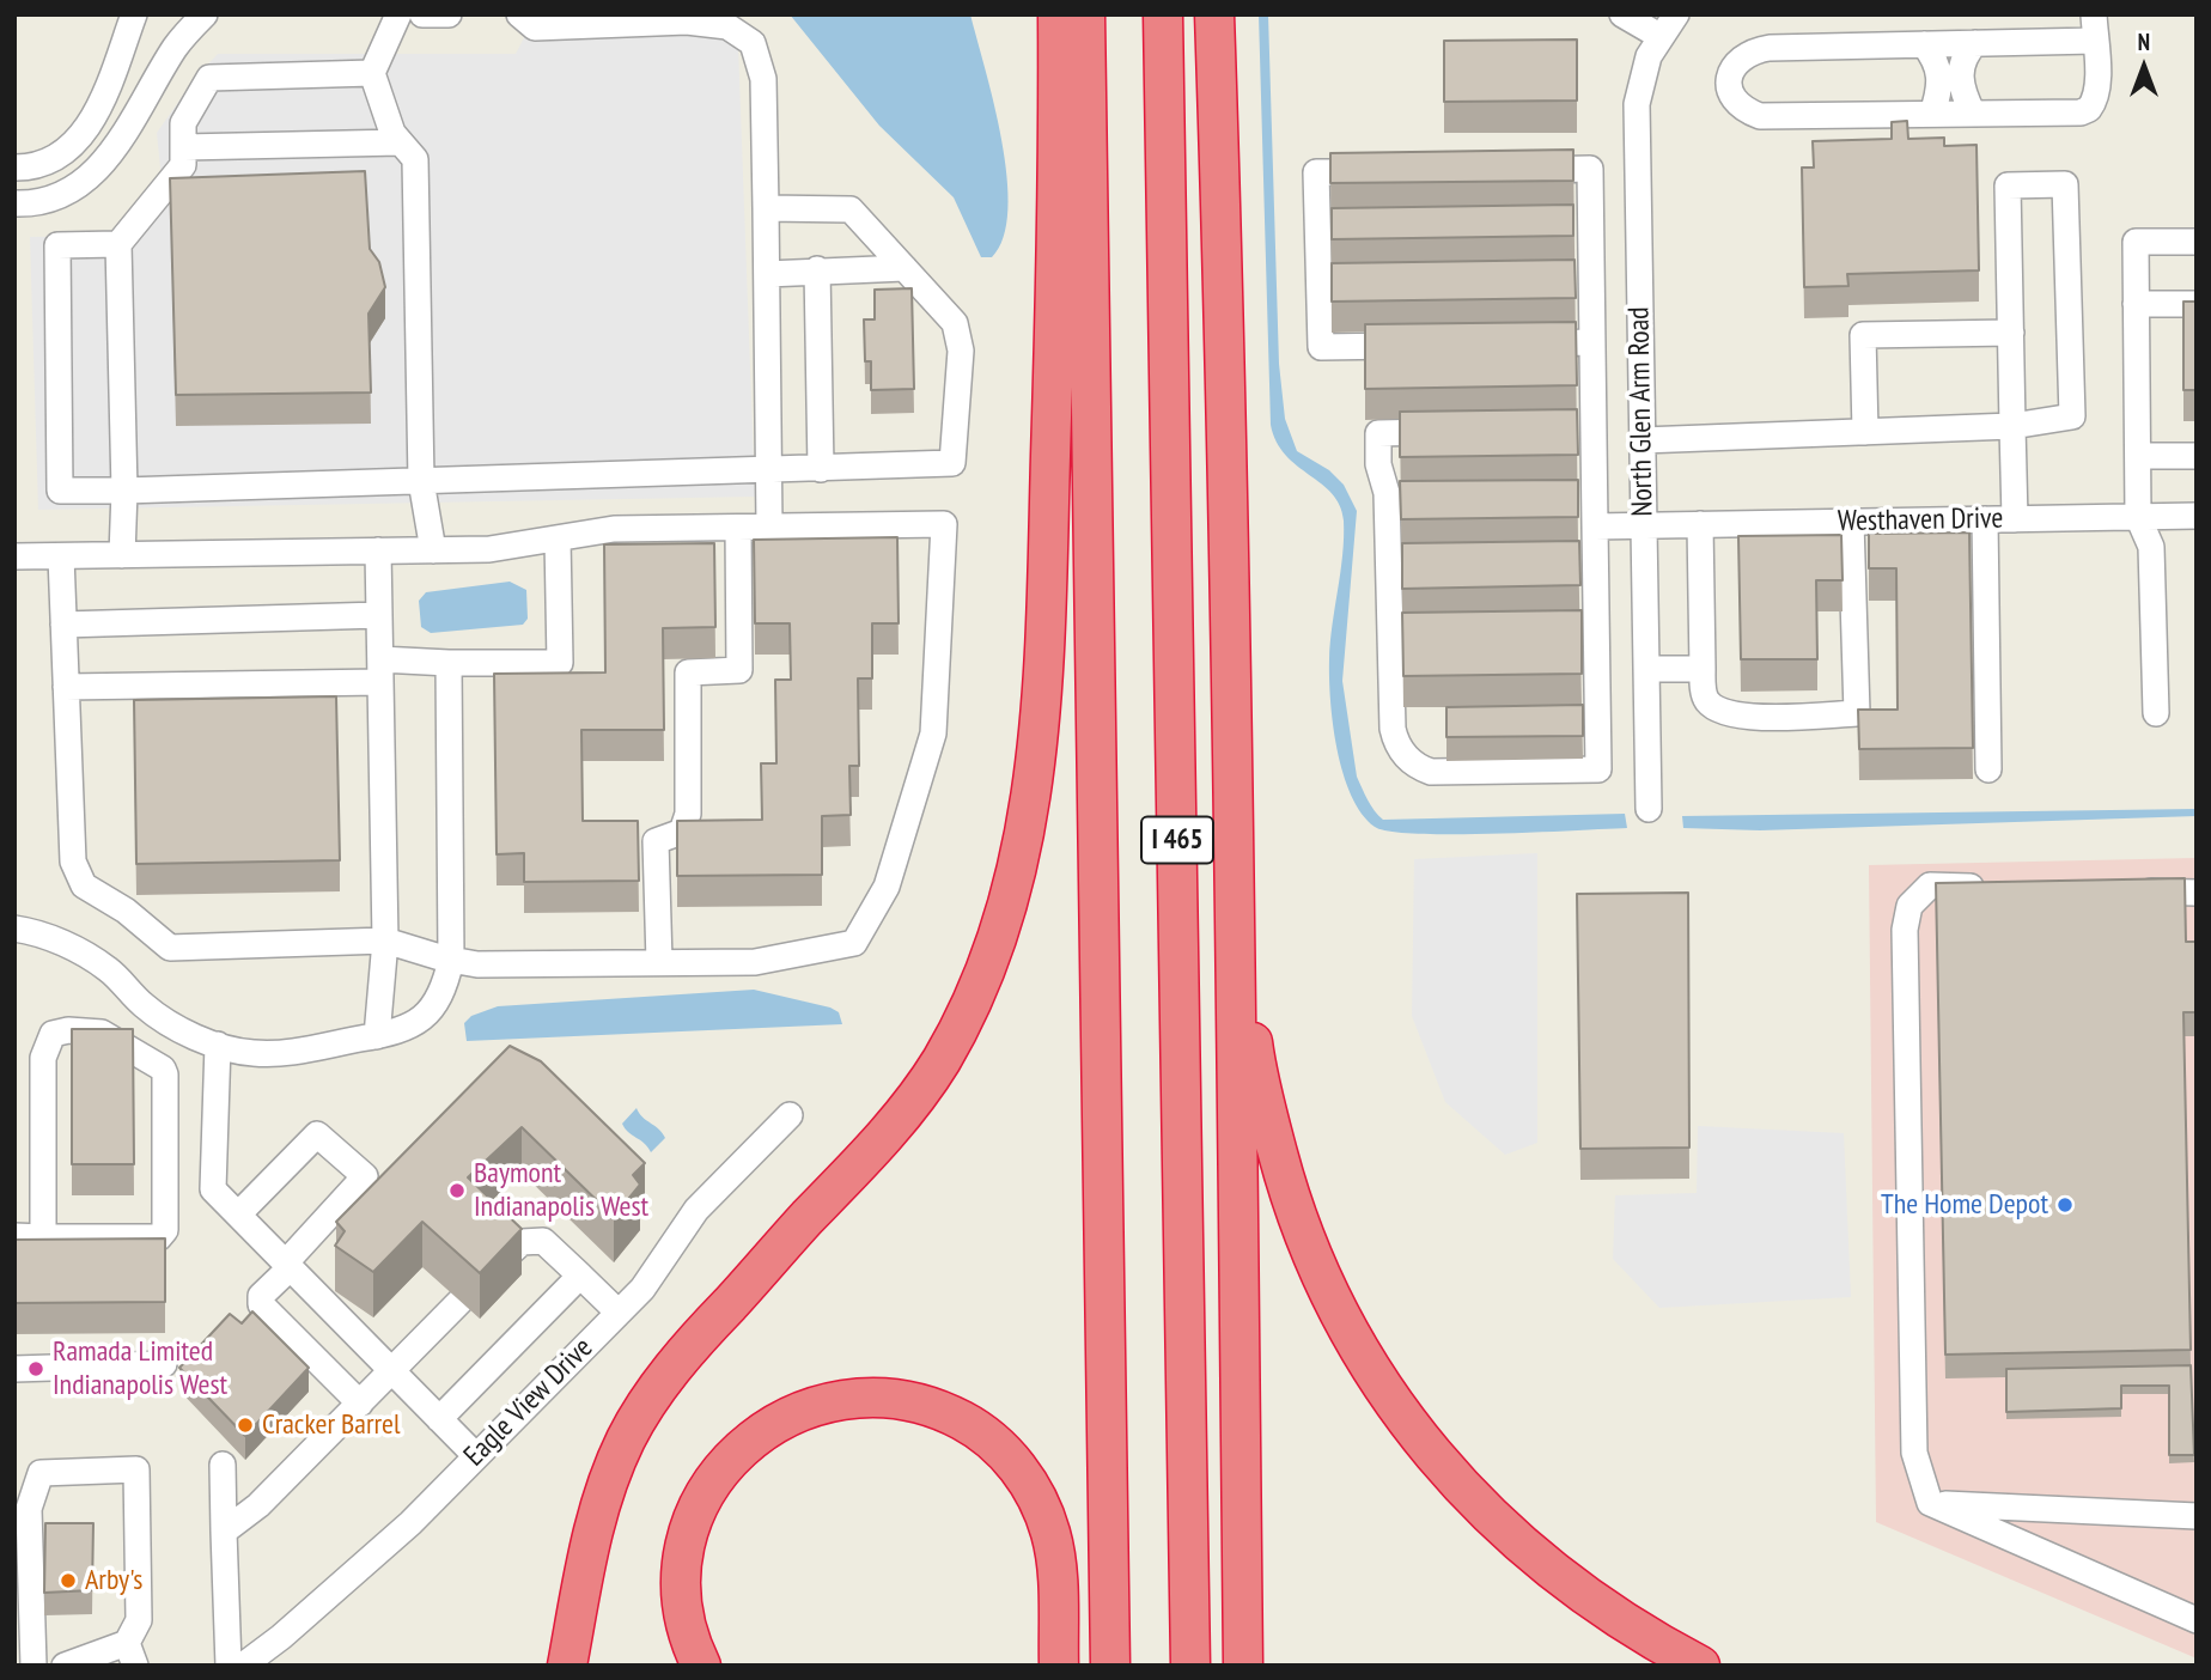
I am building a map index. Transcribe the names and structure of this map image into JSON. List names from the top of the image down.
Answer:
{
  "streets": {
    "highway": ["I 465"],
    "street": ["North Glen Arm Road", "Westhaven Drive", "Eagle View Drive"]
  },
  "crossings": [
    ["North Glen Arm Road", "Westhaven Drive"]
  ],
  "places": [
    "Baymont Indianapolis West",
    "The Home Depot",
    "Ramada Limited Indianapolis West",
    "Cracker Barrel",
    "Arby's"
  ],
  "north": "top"
}
